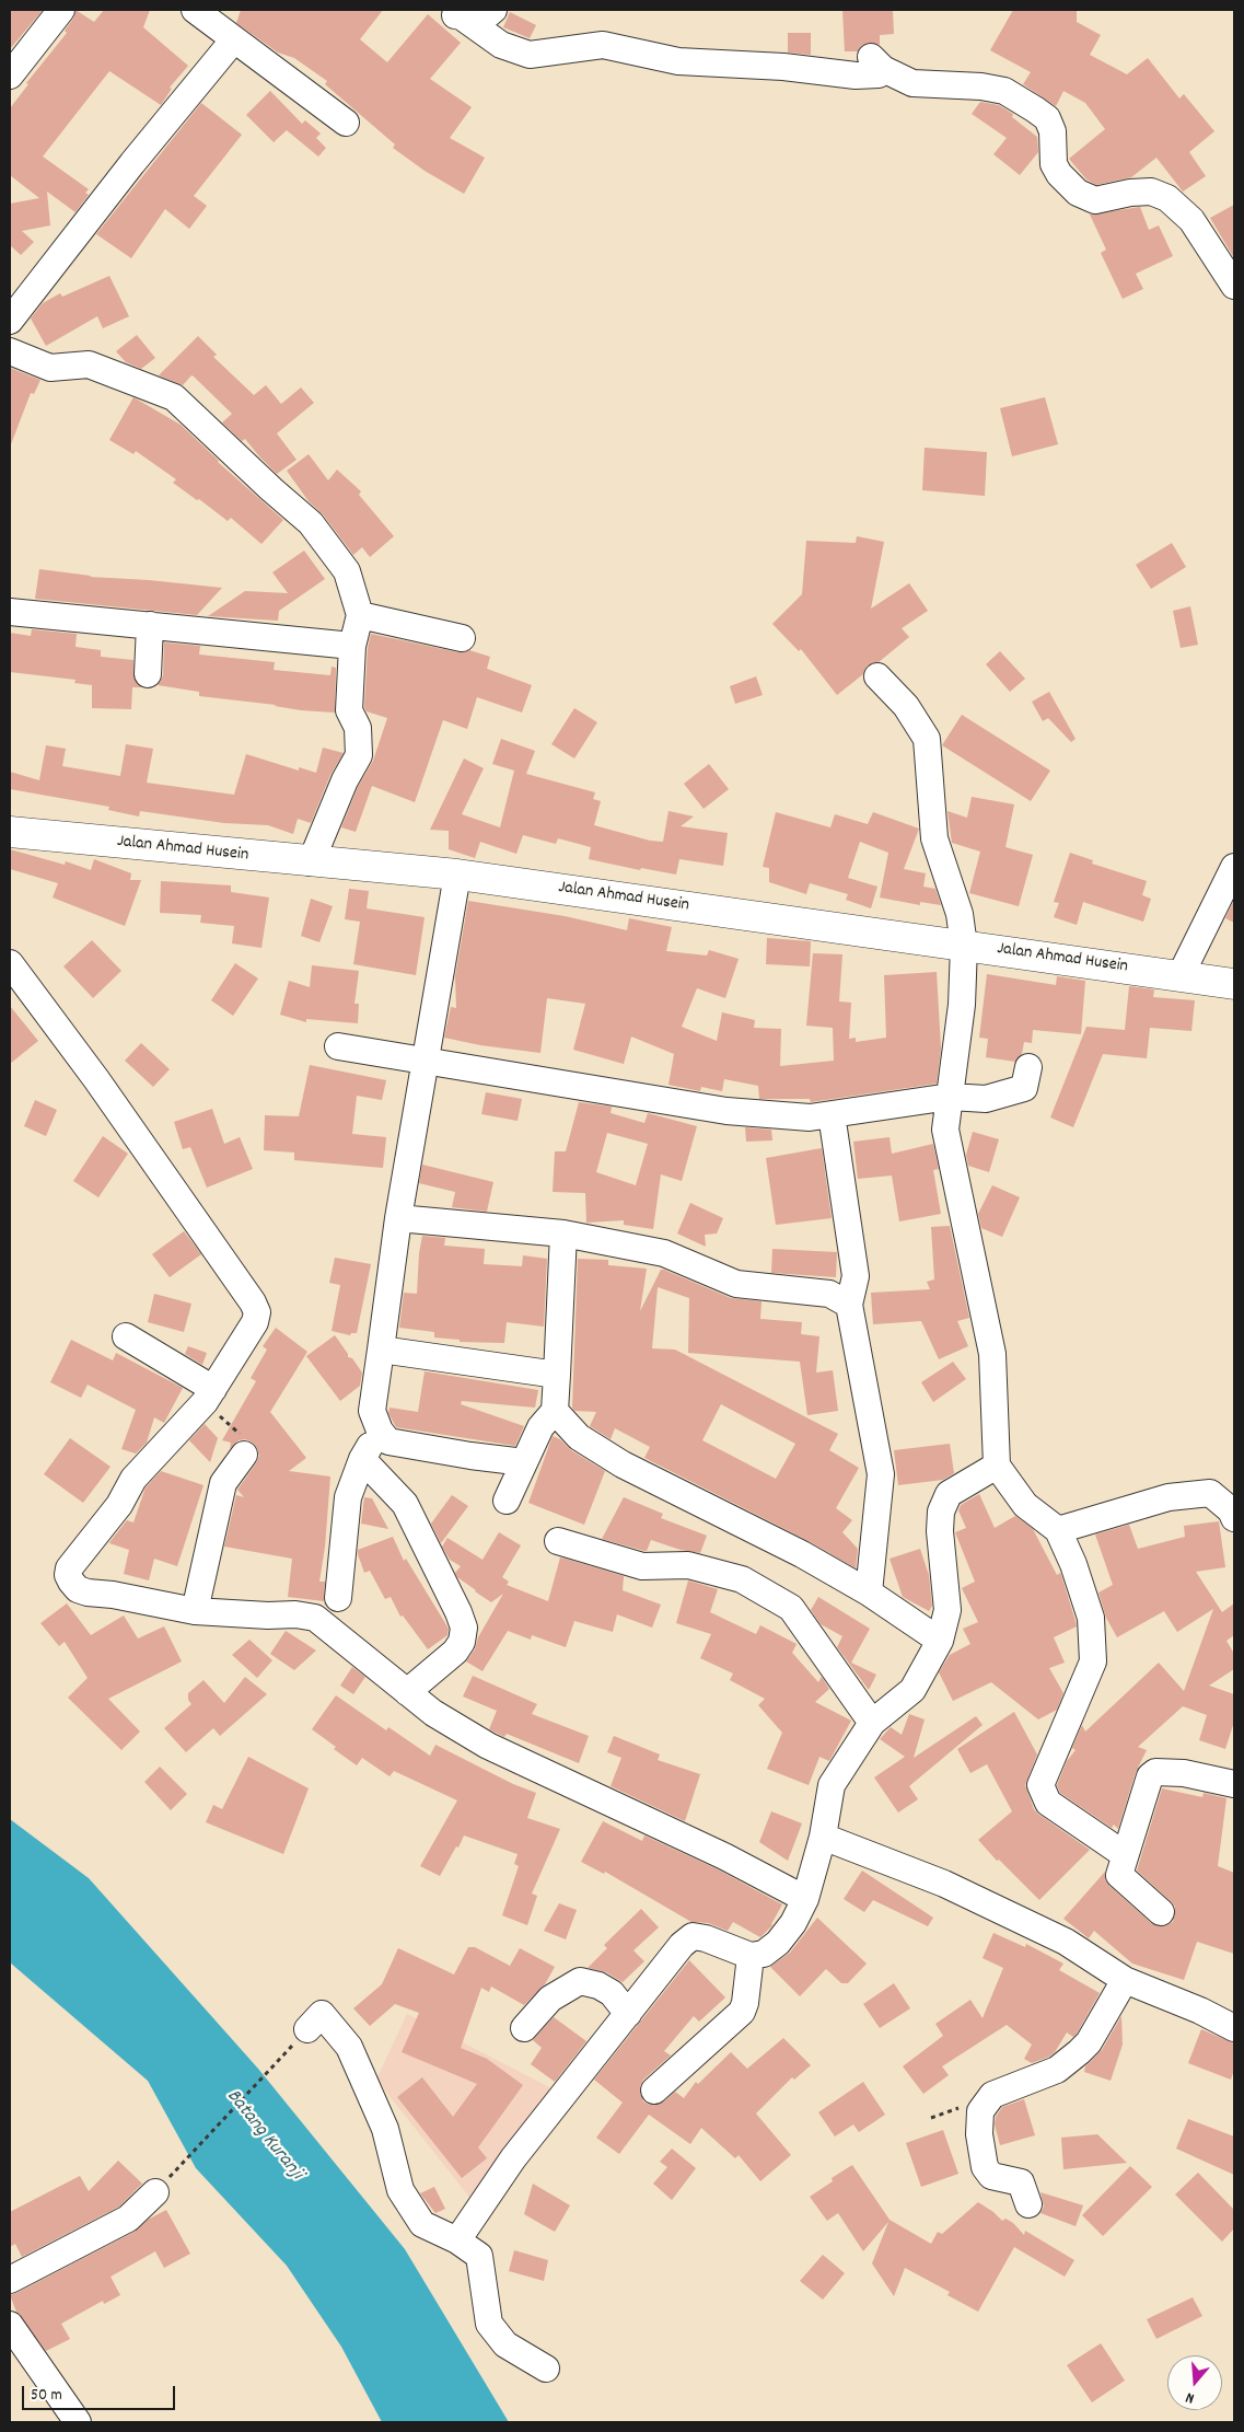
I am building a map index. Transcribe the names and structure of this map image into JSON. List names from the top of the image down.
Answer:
{
  "streets": {
    "main road": ["Jalan Ahmad Husein"]
  },
  "water": ["Batang Kuranji"],
  "scale_bar": "50 m",
  "north": "bottom"
}
